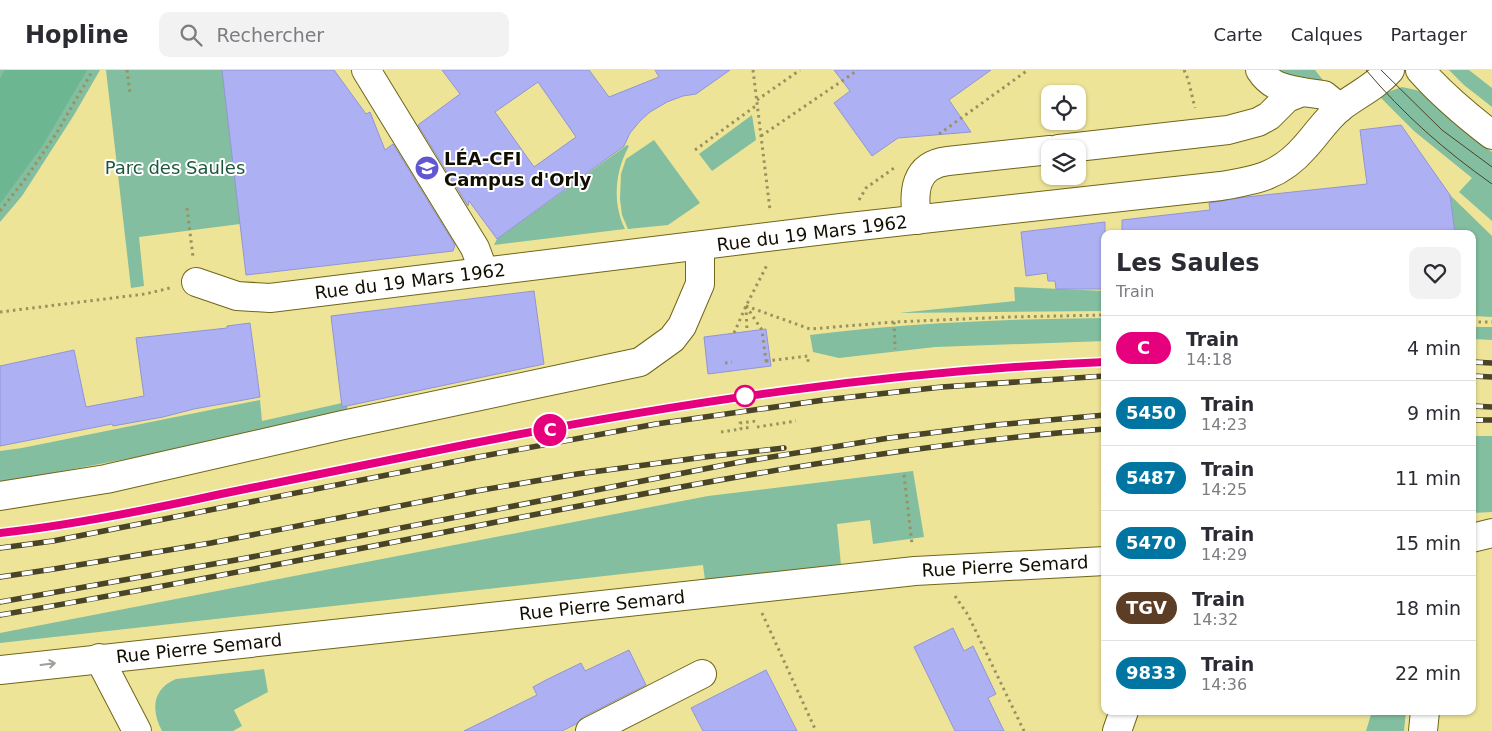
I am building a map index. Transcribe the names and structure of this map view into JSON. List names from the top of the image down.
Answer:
{
  "streets": {
    "street": ["Rue du 19 Mars 1962", "Rue Pierre Semard"]
  },
  "parks": ["Parc des Saules"],
  "places": {
    "school or university": ["LÉA-CFI Campus d'Orly"]
  },
  "page": {
    "header": "Hopline",
    "search": "Rechercher",
    "nav": ["Carte", "Calques", "Partager"],
    "on_map": "C",
    "heading": ["Les Saules", "Train"],
    "list": [
      {
        "mark": "C",
        "name": "Train",
        "note": "14:18",
        "value": "4 min"
      },
      {
        "mark": "5450",
        "name": "Train",
        "note": "14:23",
        "value": "9 min"
      },
      {
        "mark": "5487",
        "name": "Train",
        "note": "14:25",
        "value": "11 min"
      },
      {
        "mark": "5470",
        "name": "Train",
        "note": "14:29",
        "value": "15 min"
      },
      {
        "mark": "TGV",
        "name": "Train",
        "note": "14:32",
        "value": "18 min"
      },
      {
        "mark": "9833",
        "name": "Train",
        "note": "14:36",
        "value": "22 min"
      }
    ]
  }
}
